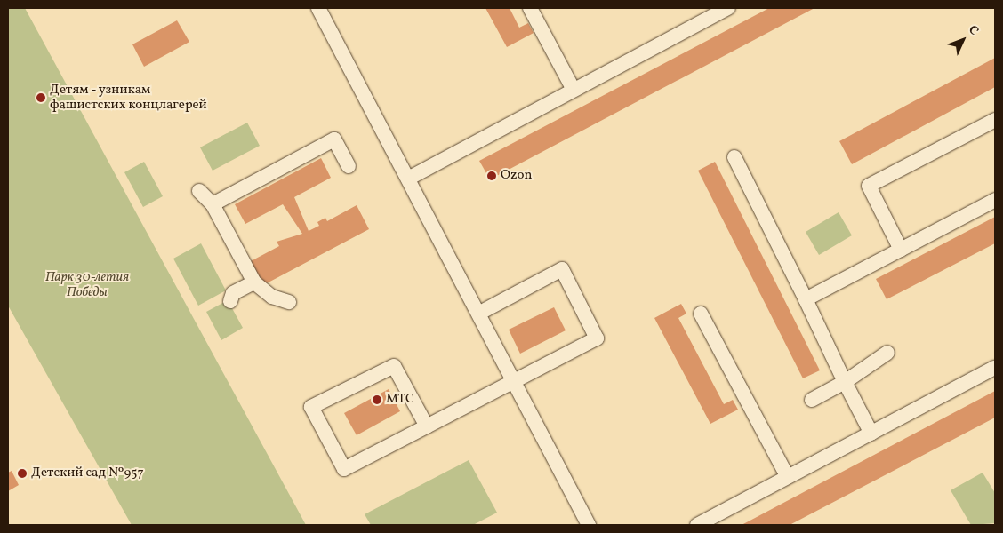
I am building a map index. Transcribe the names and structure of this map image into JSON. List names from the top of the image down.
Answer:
{
  "parks": ["Парк 30-летия Победы"],
  "places": [
    "Детям - узникам фашистских концлагерей",
    "Ozon",
    "МТС",
    "Детский сад №957"
  ],
  "north": "top right"
}
